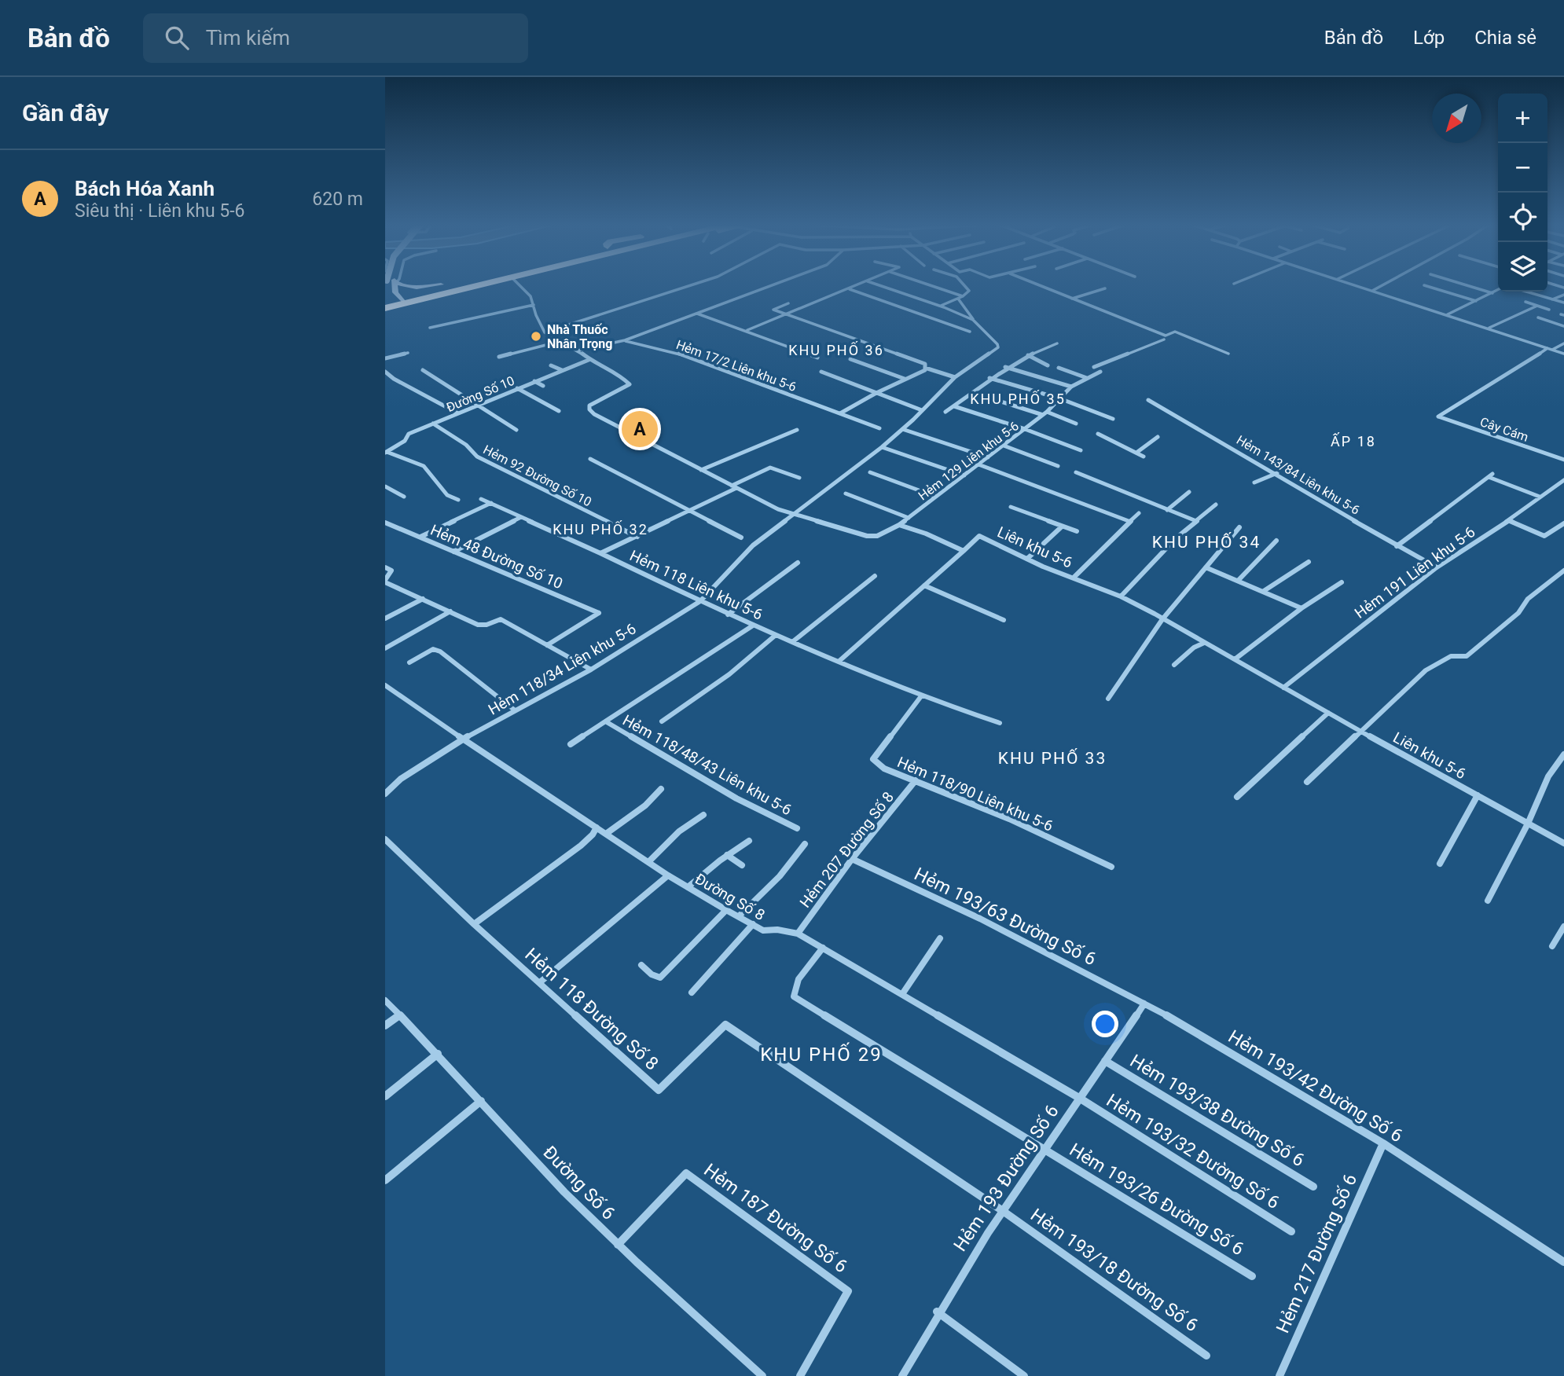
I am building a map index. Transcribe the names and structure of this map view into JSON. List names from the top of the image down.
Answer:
{
  "streets": {
    "street": [
      "Hẻm 17/2 Liên khu 5-6",
      "Đường Số 10",
      "Cây Cám",
      "Hẻm 129 Liên khu 5-6",
      "Hẻm 143/84 Liên khu 5-6",
      "Hẻm 92 Đường Số 10",
      "Liên khu 5-6",
      "Hẻm 48 Đường Số 10",
      "Hẻm 191 Liên khu 5-6",
      "Hẻm 118 Liên khu 5-6",
      "Hẻm 118/34 Liên khu 5-6",
      "Hẻm 118/48/43 Liên khu 5-6",
      "Hẻm 118/90 Liên khu 5-6",
      "Hẻm 207 Đường Số 8",
      "Đường Số 8",
      "Hẻm 193/63 Đường Số 6",
      "Hẻm 118 Đường Số 8",
      "Hẻm 193/42 Đường Số 6",
      "Hẻm 193/38 Đường Số 6",
      "Hẻm 193/32 Đường Số 6",
      "Hẻm 193 Đường Số 6",
      "Đường Số 6",
      "Hẻm 193/26 Đường Số 6",
      "Hẻm 187 Đường Số 6",
      "Hẻm 217 Đường Số 6",
      "Hẻm 193/18 Đường Số 6"
    ]
  },
  "crossings": [
    ["Đường Số 10", "Hẻm 92 Đường Số 10"],
    ["Hẻm 143/84 Liên khu 5-6", "Hẻm 191 Liên khu 5-6"],
    ["Hẻm 92 Đường Số 10", "Hẻm 118 Liên khu 5-6"],
    ["Liên khu 5-6", "Hẻm 191 Liên khu 5-6"],
    ["Hẻm 118 Liên khu 5-6", "Hẻm 118/34 Liên khu 5-6"],
    ["Hẻm 118 Liên khu 5-6", "Hẻm 118/90 Liên khu 5-6"],
    ["Hẻm 118/34 Liên khu 5-6", "Đường Số 8"],
    ["Hẻm 118/90 Liên khu 5-6", "Hẻm 207 Đường Số 8"],
    ["Hẻm 207 Đường Số 8", "Đường Số 8"],
    ["Hẻm 207 Đường Số 8", "Hẻm 193/63 Đường Số 6"],
    ["Đường Số 8", "Hẻm 193/32 Đường Số 6"],
    ["Đường Số 8", "Hẻm 193 Đường Số 6"],
    ["Đường Số 8", "Hẻm 193/26 Đường Số 6"],
    ["Hẻm 193/63 Đường Số 6", "Hẻm 193/42 Đường Số 6"],
    ["Hẻm 193/63 Đường Số 6", "Hẻm 193 Đường Số 6"],
    ["Hẻm 118 Đường Số 8", "Hẻm 193 Đường Số 6"],
    ["Hẻm 118 Đường Số 8", "Hẻm 193/18 Đường Số 6"],
    ["Hẻm 193/42 Đường Số 6", "Hẻm 193 Đường Số 6"],
    ["Hẻm 193/42 Đường Số 6", "Hẻm 217 Đường Số 6"],
    ["Hẻm 193/38 Đường Số 6", "Hẻm 193 Đường Số 6"],
    ["Hẻm 193/32 Đường Số 6", "Hẻm 193 Đường Số 6"],
    ["Hẻm 193 Đường Số 6", "Hẻm 193/26 Đường Số 6"],
    ["Hẻm 193 Đường Số 6", "Hẻm 193/18 Đường Số 6"],
    ["Đường Số 6", "Hẻm 187 Đường Số 6"]
  ],
  "districts": [
    "KHU PHỐ 36",
    "KHU PHỐ 35",
    "ẤP 18",
    "KHU PHỐ 32",
    "KHU PHỐ 34",
    "KHU PHỐ 33",
    "KHU PHỐ 29"
  ],
  "places": ["Nhà Thuốc Nhân Trọng"],
  "north": "bottom left",
  "page": {
    "header": "Bản đồ",
    "search": "Tìm kiếm",
    "nav": ["Bản đồ", "Lớp", "Chia sẻ"],
    "heading": "Gần đây",
    "map_buttons": ["+", "−"],
    "list": [
      {
        "mark": "A",
        "name": "Bách Hóa Xanh",
        "note": "Siêu thị · Liên khu 5-6",
        "value": "620 m"
      }
    ],
    "pins": "A"
  }
}
